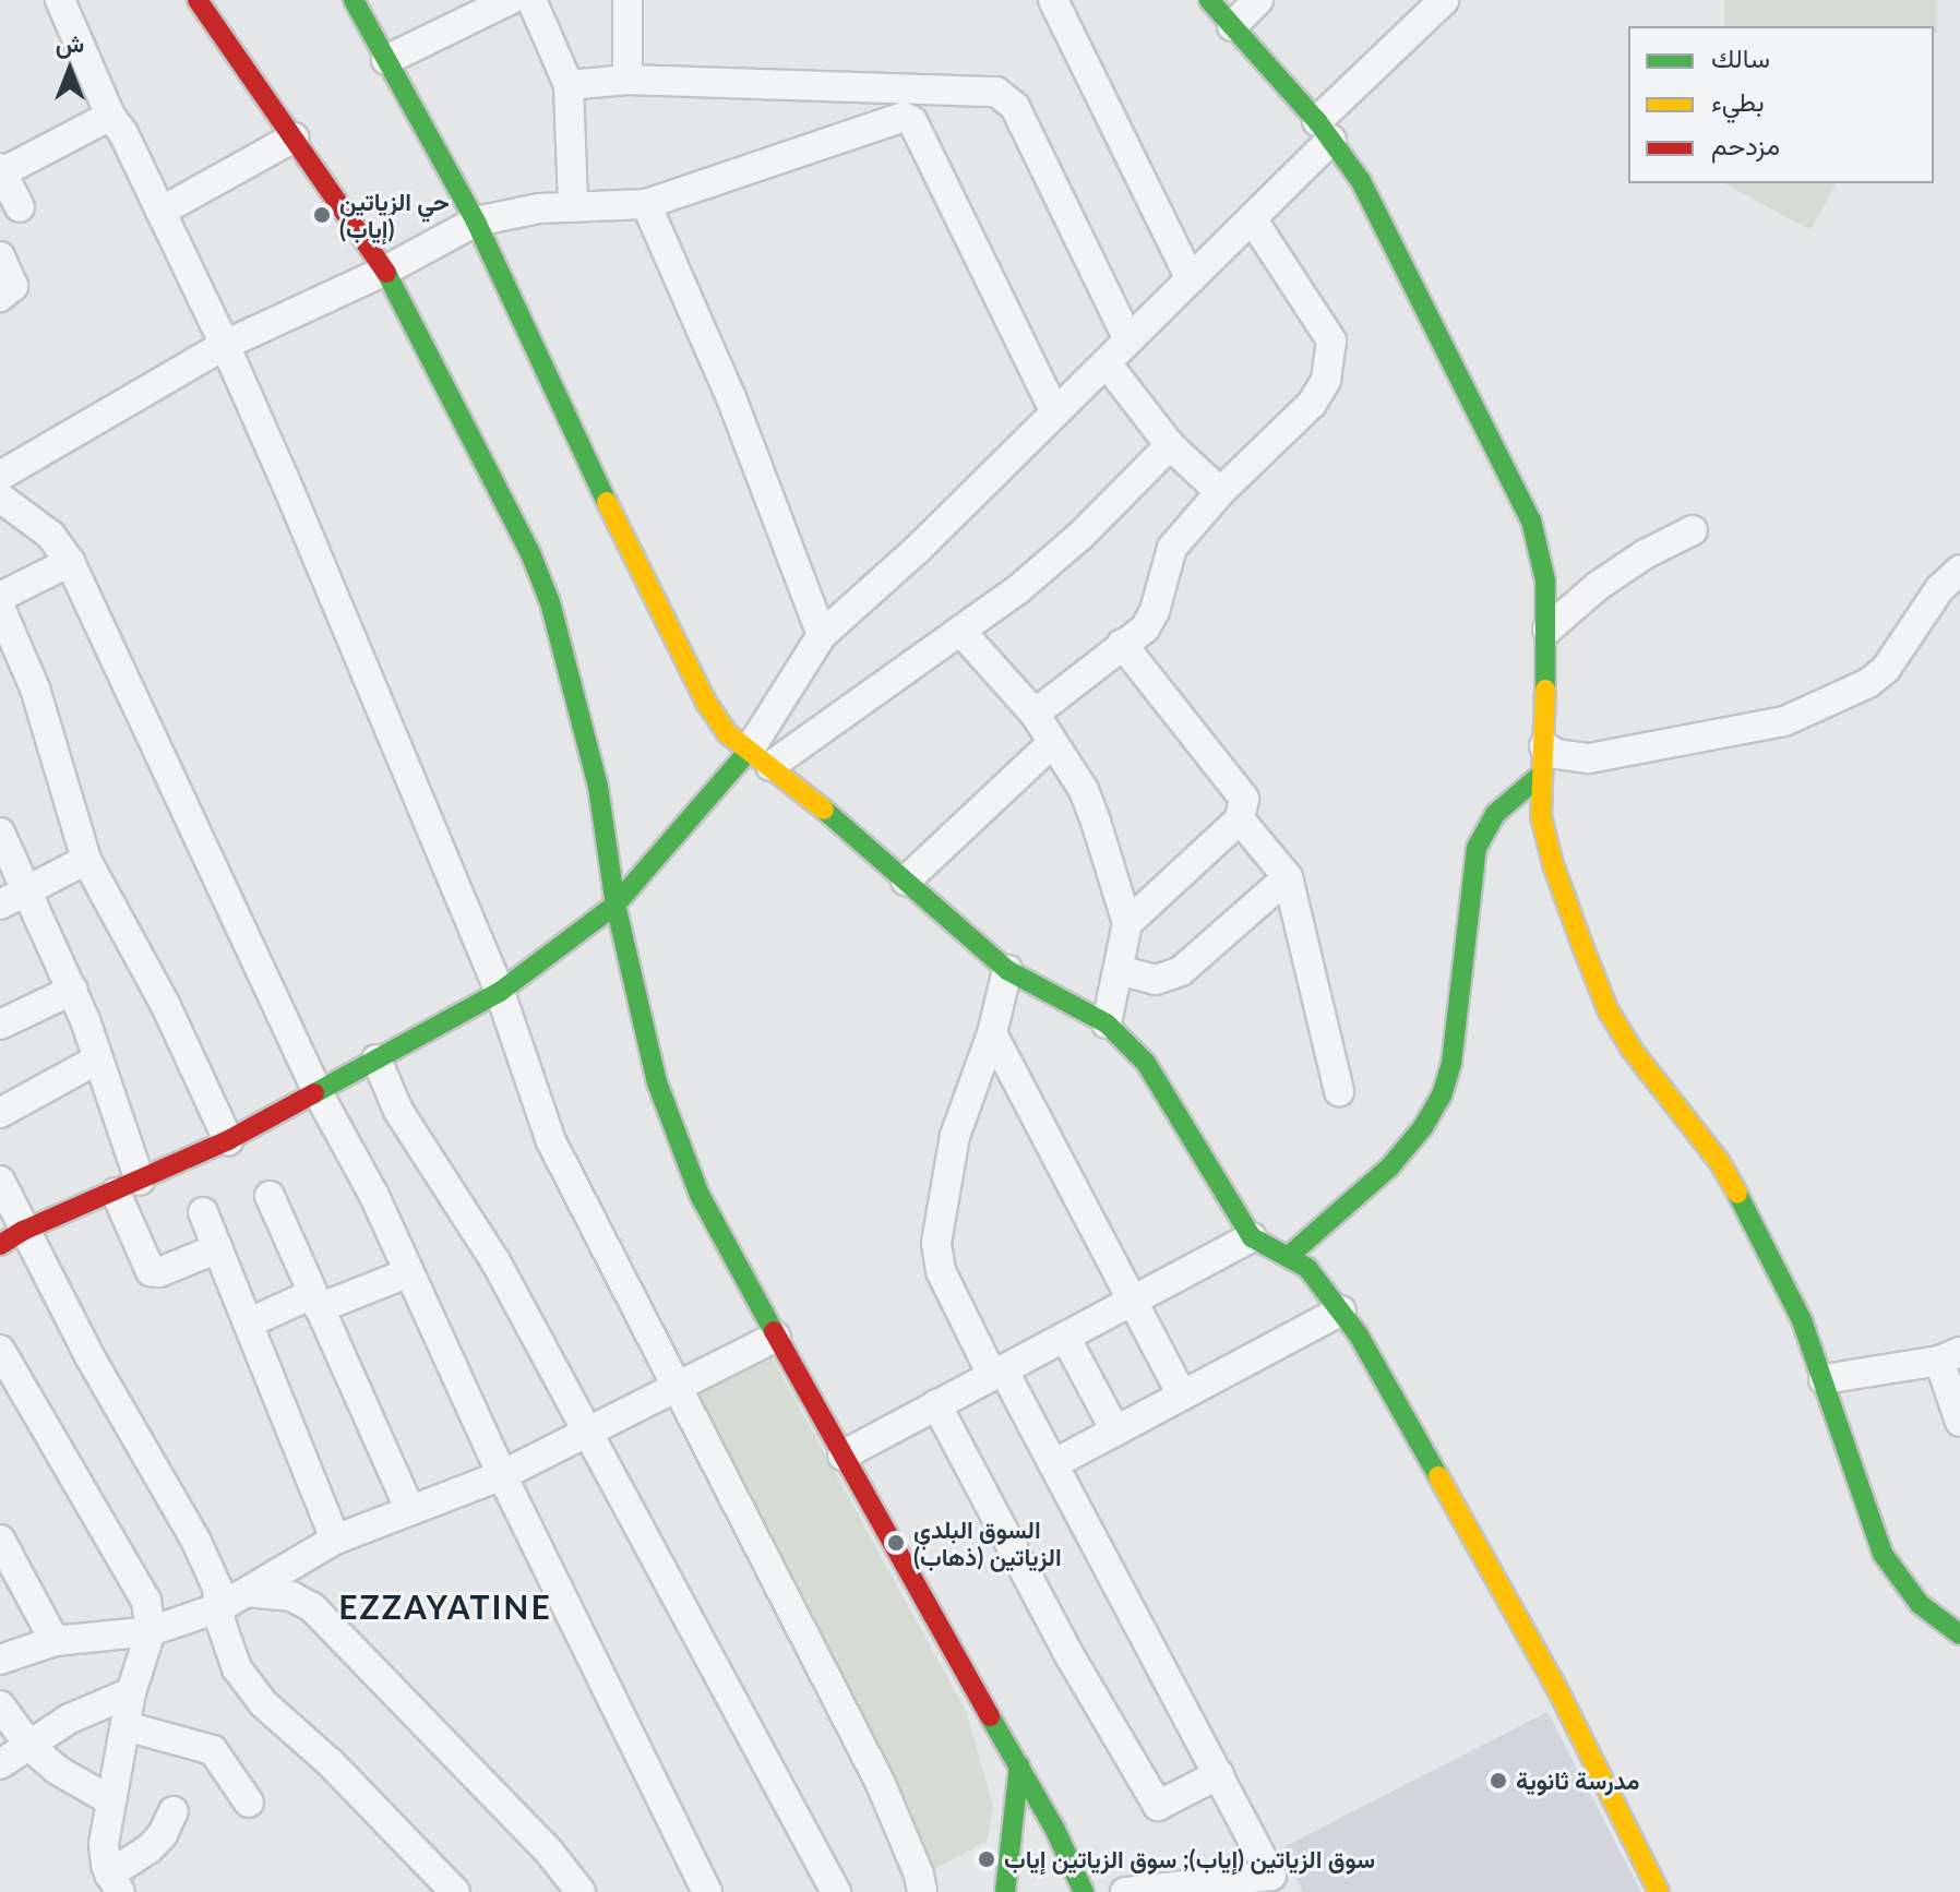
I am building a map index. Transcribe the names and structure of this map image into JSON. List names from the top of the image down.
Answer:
{
  "districts": ["EZZAYATINE"],
  "places": [
    "حي الزياتين (إياب)",
    "السوق البلدي الزياتين (ذهاب)",
    "مدرسة ثانوية",
    "سوق الزياتين (إياب); سوق الزياتين إياب"
  ],
  "legend": ["سالك", "بطيء", "مزدحم"],
  "north": "top"
}
